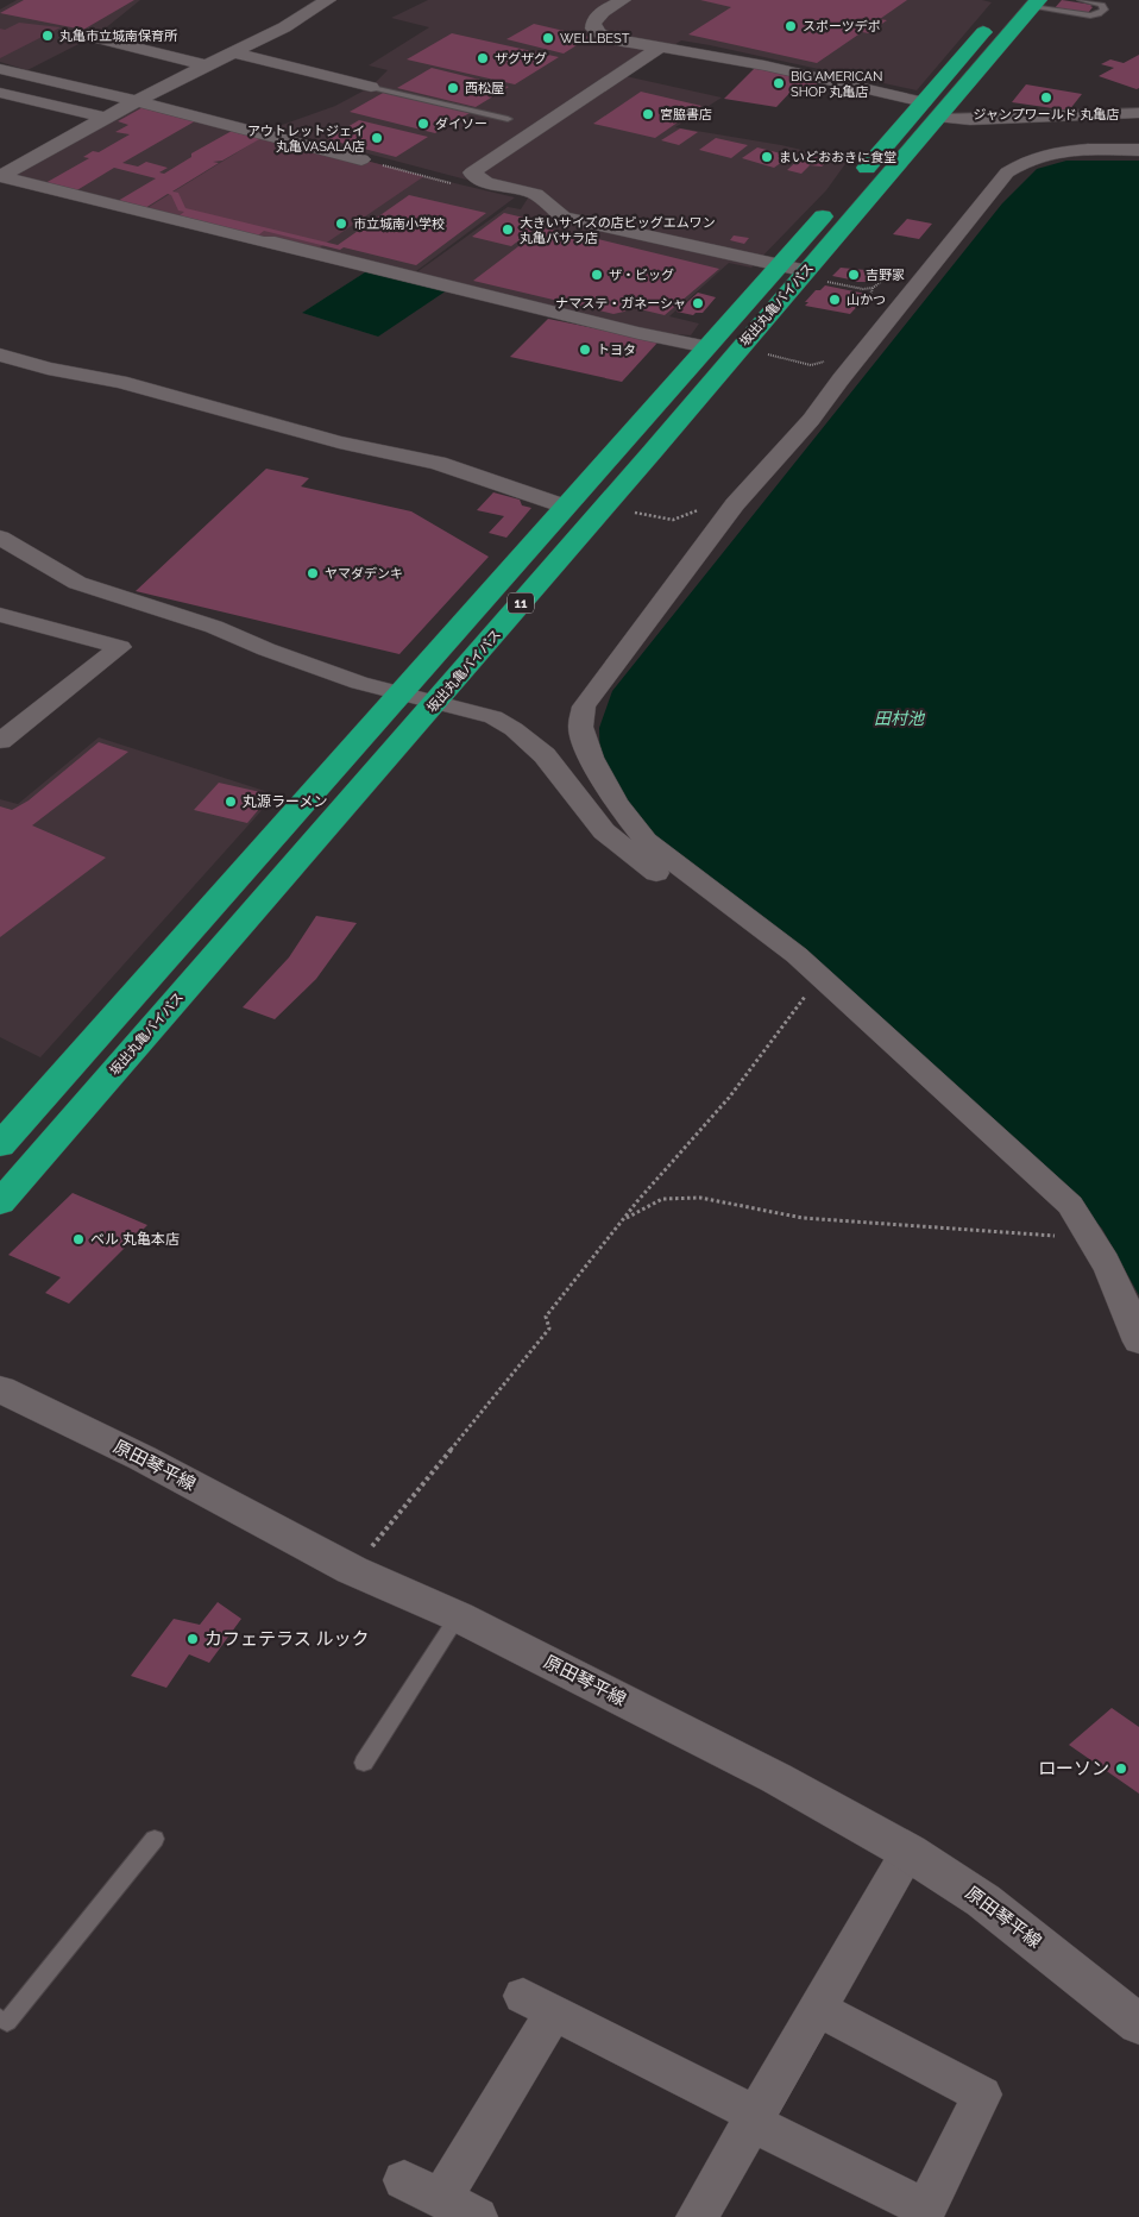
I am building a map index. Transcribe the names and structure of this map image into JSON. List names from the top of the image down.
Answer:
{
  "streets": {
    "highway": ["坂出丸亀バイパス", "11"],
    "main road": ["原田琴平線"]
  },
  "water": ["田村池"],
  "places": [
    "スポーツデポ",
    "丸亀市立城南保育所",
    "WELLBEST",
    "ザグザグ",
    "BIG AMERICAN SHOP 丸亀店",
    "西松屋",
    "ジャンプワールド 丸亀店",
    "宮脇書店",
    "ダイソー",
    "アウトレットジェイ 丸亀VASALA店",
    "まいどおおきに食堂",
    "市立城南小学校",
    "大きいサイズの店ビッグエムワン 丸亀バサラ店",
    "ザ・ビッグ",
    "吉野家",
    "山かつ",
    "ナマステ・ガネーシャ",
    "トヨタ",
    "ヤマダデンキ",
    "丸源ラーメン",
    "ベル 丸亀本店",
    "カフェテラス ルック",
    "ローソン"
  ]
}
